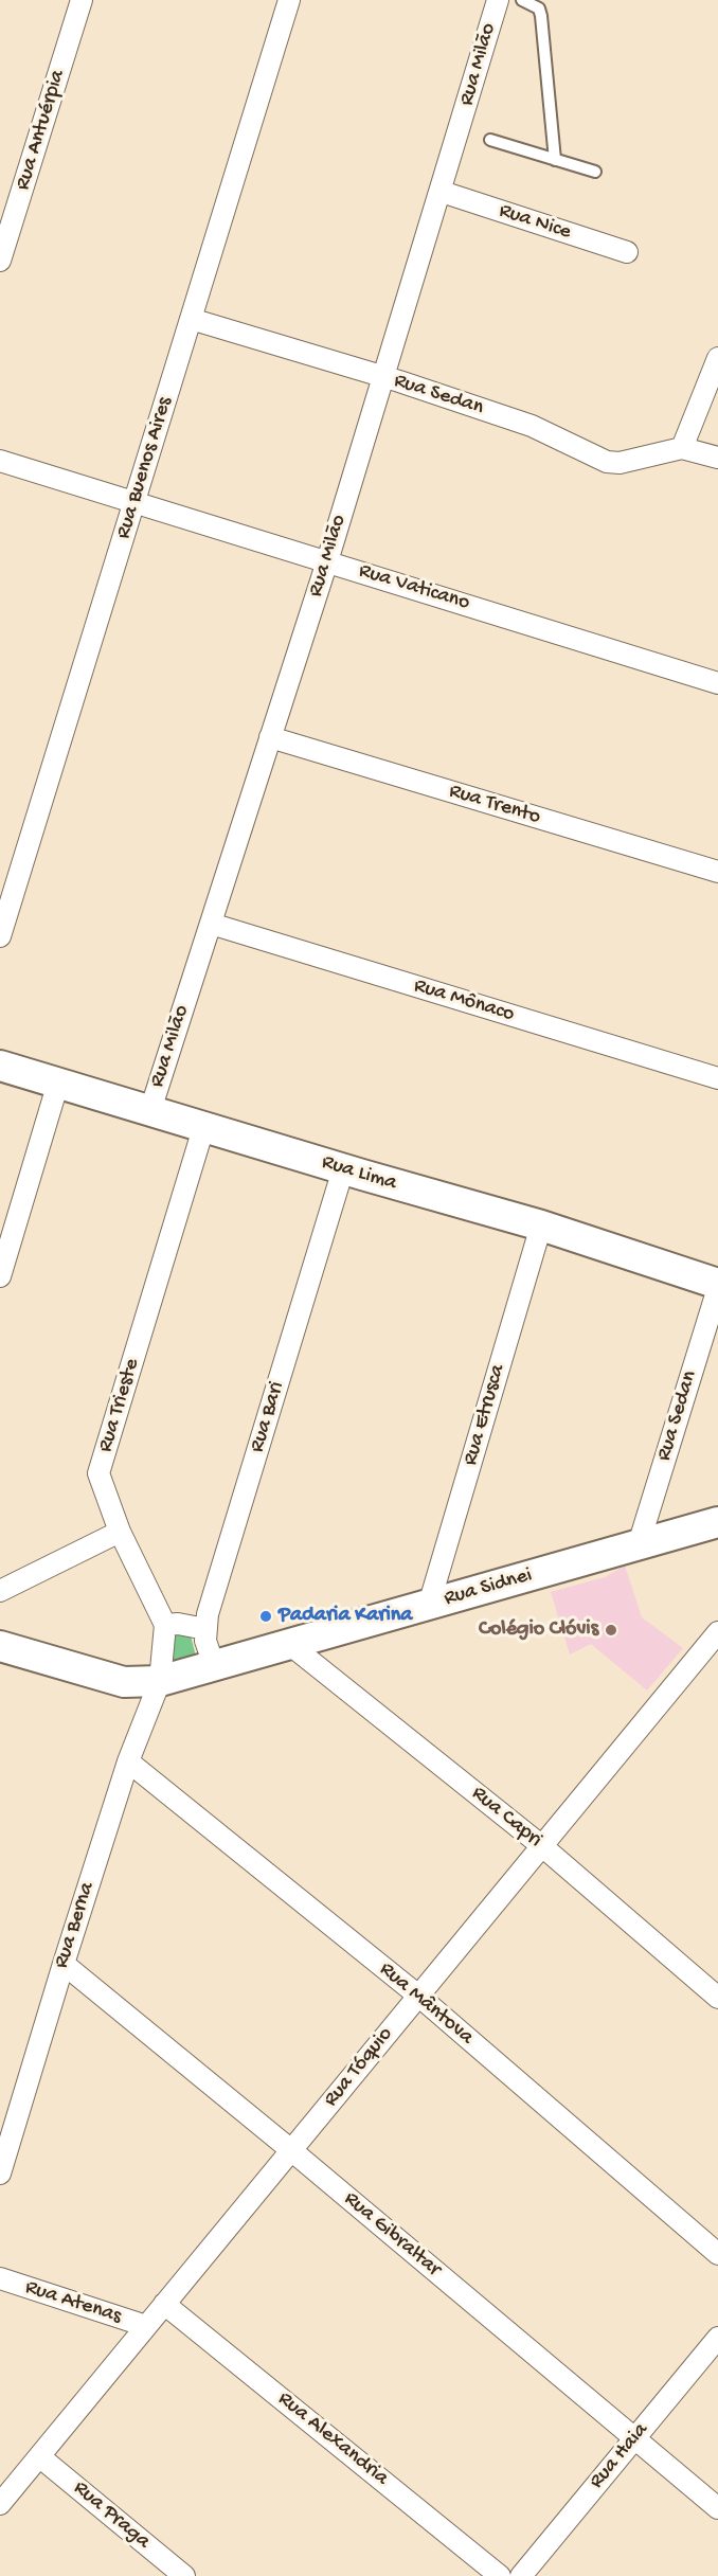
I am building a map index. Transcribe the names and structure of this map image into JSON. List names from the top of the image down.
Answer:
{
  "streets": {
    "main road": ["Rua Lima", "Rua Sidnei"],
    "street": [
      "Rua Milão",
      "Rua Antuérpia",
      "Rua Nice",
      "Rua Sedan",
      "Rua Buenos Aires",
      "Rua Vaticano",
      "Rua Trento",
      "Rua Mônaco",
      "Rua Trieste",
      "Rua Etrusca",
      "Rua Bari",
      "Rua Capri",
      "Rua Berna",
      "Rua Mântova",
      "Rua Tóquio",
      "Rua Gibraltar",
      "Rua Atenas",
      "Rua Alexandria",
      "Rua Haia",
      "Rua Praga"
    ]
  },
  "crossings": [
    ["Rua Milão", "Rua Nice"],
    ["Rua Milão", "Rua Sedan"],
    ["Rua Milão", "Rua Vaticano"],
    ["Rua Milão", "Rua Trento"],
    ["Rua Milão", "Rua Mônaco"],
    ["Rua Milão", "Rua Lima"],
    ["Rua Sedan", "Rua Buenos Aires"],
    ["Rua Sedan", "Rua Lima"],
    ["Rua Sedan", "Rua Sidnei"],
    ["Rua Buenos Aires", "Rua Vaticano"],
    ["Rua Lima", "Rua Trieste"],
    ["Rua Lima", "Rua Etrusca"],
    ["Rua Lima", "Rua Bari"],
    ["Rua Etrusca", "Rua Sidnei"],
    ["Rua Bari", "Rua Sidnei"],
    ["Rua Sidnei", "Rua Capri"],
    ["Rua Sidnei", "Rua Berna"],
    ["Rua Capri", "Rua Tóquio"],
    ["Rua Berna", "Rua Mântova"],
    ["Rua Berna", "Rua Gibraltar"],
    ["Rua Mântova", "Rua Tóquio"],
    ["Rua Tóquio", "Rua Gibraltar"],
    ["Rua Tóquio", "Rua Atenas"],
    ["Rua Tóquio", "Rua Alexandria"],
    ["Rua Tóquio", "Rua Praga"],
    ["Rua Gibraltar", "Rua Haia"]
  ],
  "places": ["Padaria Karina", "Colégio Clóvis"]
}
